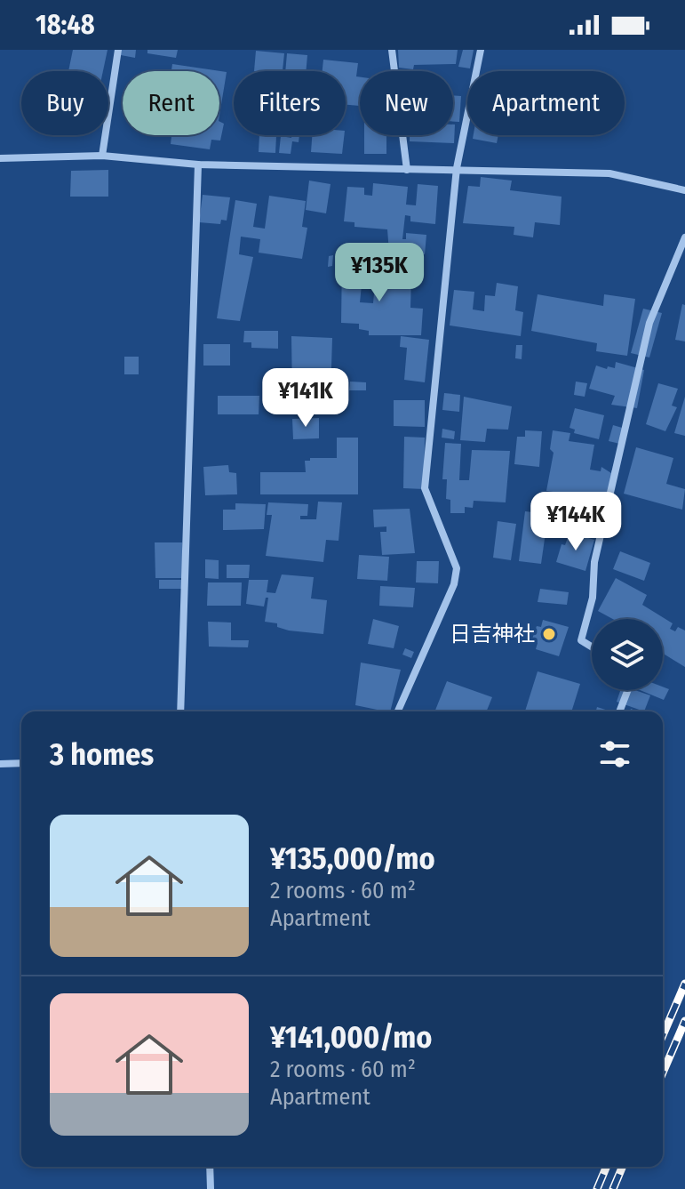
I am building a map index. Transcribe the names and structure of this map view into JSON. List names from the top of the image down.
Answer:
{
  "places": ["日吉神社"],
  "page": {
    "status": "18:48",
    "chip": [
      "Buy",
      "Rent",
      "Filters",
      "New",
      "Apartment"
    ],
    "price": ["¥135K", "¥141K", "¥144K"],
    "heading": "3 homes",
    "list": [
      {
        "name": "¥135,000/mo",
        "note": "2 rooms · 60 m² · Apartment"
      },
      {
        "name": "¥141,000/mo",
        "note": "2 rooms · 60 m² · Apartment"
      }
    ]
  }
}
